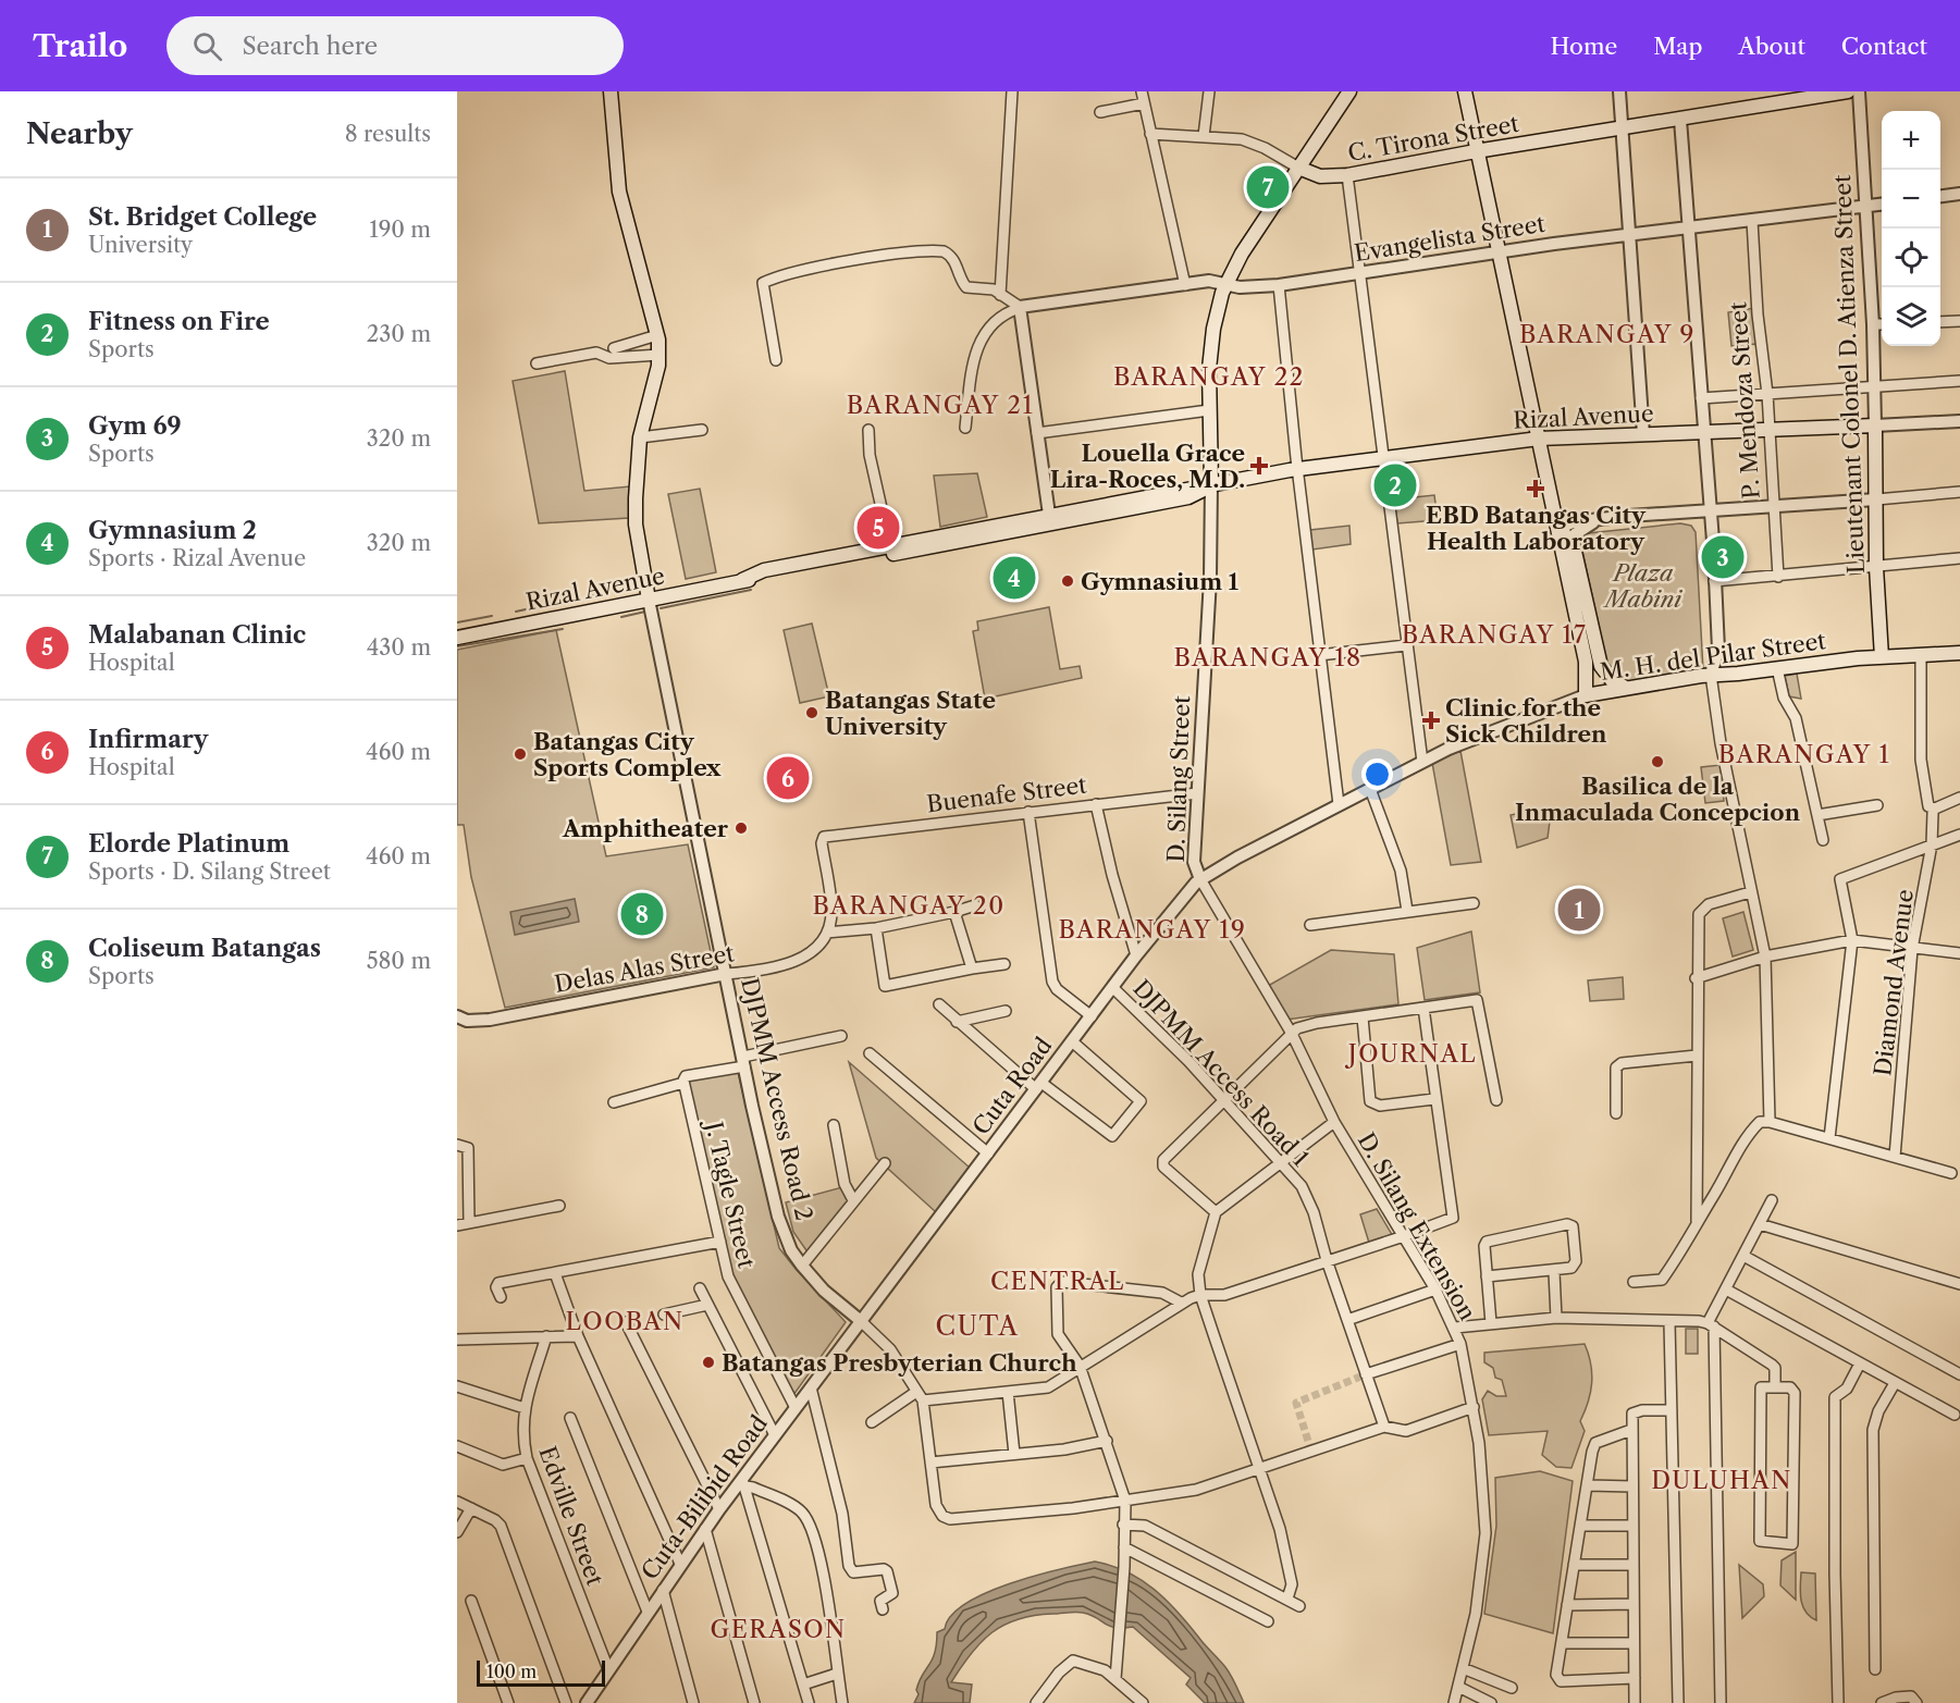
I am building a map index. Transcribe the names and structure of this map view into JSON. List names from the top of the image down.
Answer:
{
  "streets": {
    "main road": [
      "C. Tirona Street",
      "Lieutenant Colonel D. Atienza Street",
      "Rizal Avenue",
      "M. H. del Pilar Street",
      "D. Silang Street"
    ],
    "street": [
      "Evangelista Street",
      "P. Mendoza Street",
      "Buenafe Street",
      "Delas Alas Street",
      "Diamond Avenue",
      "DJPMM Access Road 1",
      "Cuta Road",
      "DJPMM Access Road 2",
      "J. Tagle Street",
      "D. Silang Extension",
      "Cuta-Bilibid Road",
      "Edville Street"
    ]
  },
  "crossings": [
    ["C. Tirona Street", "D. Silang Street"],
    ["Evangelista Street", "Lieutenant Colonel D. Atienza Street"],
    ["Evangelista Street", "P. Mendoza Street"],
    ["Evangelista Street", "D. Silang Street"],
    ["Lieutenant Colonel D. Atienza Street", "Rizal Avenue"],
    ["Lieutenant Colonel D. Atienza Street", "M. H. del Pilar Street"],
    ["P. Mendoza Street", "Rizal Avenue"],
    ["Rizal Avenue", "D. Silang Street"],
    ["Rizal Avenue", "DJPMM Access Road 2"],
    ["M. H. del Pilar Street", "D. Silang Street"],
    ["M. H. del Pilar Street", "Cuta Road"],
    ["M. H. del Pilar Street", "D. Silang Extension"],
    ["D. Silang Street", "Buenafe Street"],
    ["D. Silang Street", "Cuta Road"],
    ["D. Silang Street", "D. Silang Extension"],
    ["Buenafe Street", "Delas Alas Street"],
    ["Delas Alas Street", "DJPMM Access Road 2"],
    ["DJPMM Access Road 1", "Cuta Road"],
    ["Cuta Road", "DJPMM Access Road 2"],
    ["Cuta Road", "D. Silang Extension"],
    ["Cuta Road", "Cuta-Bilibid Road"],
    ["DJPMM Access Road 2", "Cuta-Bilibid Road"],
    ["J. Tagle Street", "Cuta-Bilibid Road"],
    ["Cuta-Bilibid Road", "Edville Street"]
  ],
  "districts": [
    "BARANGAY 9",
    "BARANGAY 22",
    "BARANGAY 21",
    "BARANGAY 17",
    "BARANGAY 18",
    "BARANGAY 1",
    "BARANGAY 20",
    "BARANGAY 19",
    "JOURNAL",
    "CENTRAL",
    "LOOBAN",
    "CUTA",
    "DULUHAN",
    "GERASON"
  ],
  "parks": ["Plaza Mabini"],
  "places": {
    "health": ["Louella Grace Lira-Roces, M.D.", "EBD Batangas City Health Laboratory", "Clinic for the Sick Children"],
    "other": [
      "Gymnasium 1",
      "Batangas State University",
      "Batangas City Sports Complex",
      "Basilica de la Inmaculada Concepcion",
      "Amphitheater",
      "Batangas Presbyterian Church"
    ]
  },
  "scale_bar": "100 m",
  "page": {
    "header": "Trailo",
    "search": "Search here",
    "nav": [
      "Home",
      "Map",
      "About",
      "Contact"
    ],
    "heading": ["Nearby", "8 results"],
    "map_buttons": ["+", "−"],
    "pins": [
      "7",
      "2",
      "5",
      "3",
      "4",
      "6",
      "1",
      "8"
    ],
    "list": [
      {
        "mark": "1",
        "name": "St. Bridget College",
        "note": "University",
        "value": "190 m"
      },
      {
        "mark": "2",
        "name": "Fitness on Fire",
        "note": "Sports",
        "value": "230 m"
      },
      {
        "mark": "3",
        "name": "Gym 69",
        "note": "Sports",
        "value": "320 m"
      },
      {
        "mark": "4",
        "name": "Gymnasium 2",
        "note": "Sports · Rizal Avenue",
        "value": "320 m"
      },
      {
        "mark": "5",
        "name": "Malabanan Clinic",
        "note": "Hospital",
        "value": "430 m"
      },
      {
        "mark": "6",
        "name": "Infirmary",
        "note": "Hospital",
        "value": "460 m"
      },
      {
        "mark": "7",
        "name": "Elorde Platinum",
        "note": "Sports · D. Silang Street",
        "value": "460 m"
      },
      {
        "mark": "8",
        "name": "Coliseum Batangas",
        "note": "Sports",
        "value": "580 m"
      }
    ],
    "scale": "100 m"
  }
}
